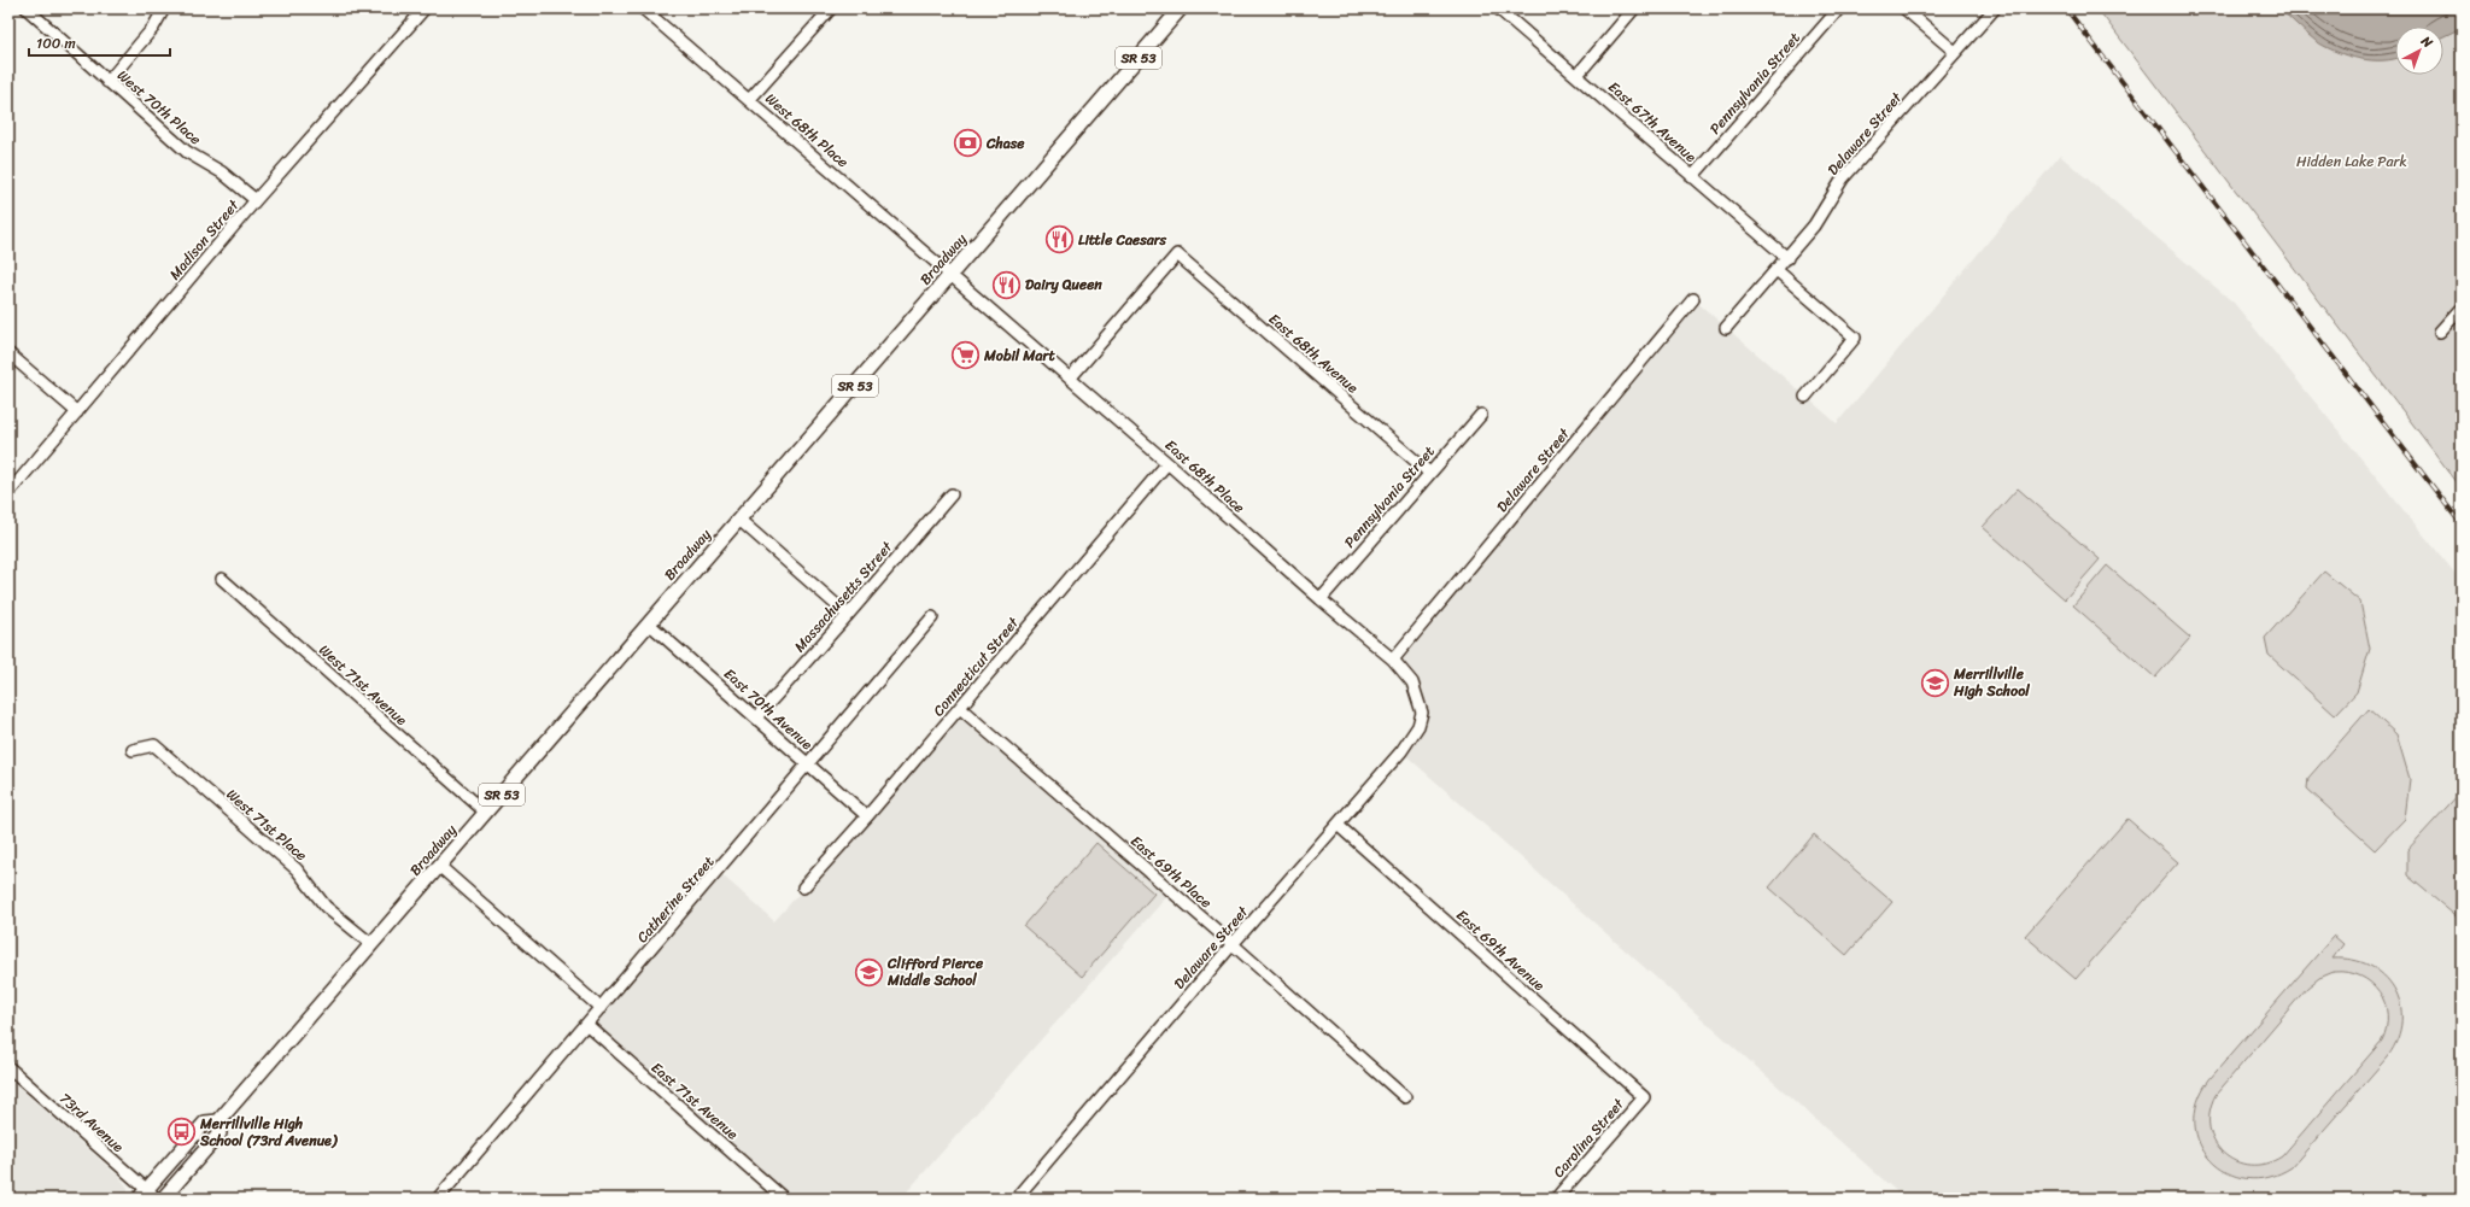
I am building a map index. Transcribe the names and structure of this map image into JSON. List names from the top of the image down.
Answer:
{
  "streets": {
    "main road": ["SR 53", "Broadway"],
    "street": [
      "Pennsylvania Street",
      "West 70th Place",
      "East 67th Avenue",
      "West 68th Place",
      "Delaware Street",
      "Madison Street",
      "East 68th Avenue",
      "East 68th Place",
      "Massachusetts Street",
      "Connecticut Street",
      "West 71st Avenue",
      "East 70th Avenue",
      "West 71st Place",
      "East 69th Place",
      "Catherine Street",
      "East 69th Avenue",
      "East 71st Avenue",
      "73rd Avenue",
      "Carolina Street"
    ]
  },
  "crossings": [
    ["Pennsylvania Street", "East 67th Avenue"],
    ["Pennsylvania Street", "East 68th Avenue"],
    ["Pennsylvania Street", "East 68th Place"],
    ["West 70th Place", "Madison Street"],
    ["East 67th Avenue", "Delaware Street"],
    ["West 68th Place", "Broadway"],
    ["West 68th Place", "East 68th Place"],
    ["Delaware Street", "East 68th Place"],
    ["Delaware Street", "East 69th Place"],
    ["Delaware Street", "East 69th Avenue"],
    ["Broadway", "East 68th Place"],
    ["Broadway", "West 71st Avenue"],
    ["Broadway", "East 70th Avenue"],
    ["Broadway", "West 71st Place"],
    ["Broadway", "73rd Avenue"],
    ["East 68th Avenue", "East 68th Place"],
    ["East 68th Place", "Connecticut Street"],
    ["Massachusetts Street", "East 70th Avenue"],
    ["Connecticut Street", "East 70th Avenue"],
    ["Connecticut Street", "East 69th Place"],
    ["East 70th Avenue", "Catherine Street"],
    ["Catherine Street", "East 71st Avenue"],
    ["East 69th Avenue", "Carolina Street"]
  ],
  "parks": ["Hidden Lake Park"],
  "places": {
    "bank": ["Chase"],
    "restaurant": ["Little Caesars", "Dairy Queen"],
    "supermarket": ["Mobil Mart"],
    "school or university": ["Merrillville High School", "Clifford Pierce Middle School"],
    "bus stop": ["Merrillville High School (73rd Avenue)"]
  },
  "scale_bar": "100 m",
  "north": "top right"
}
